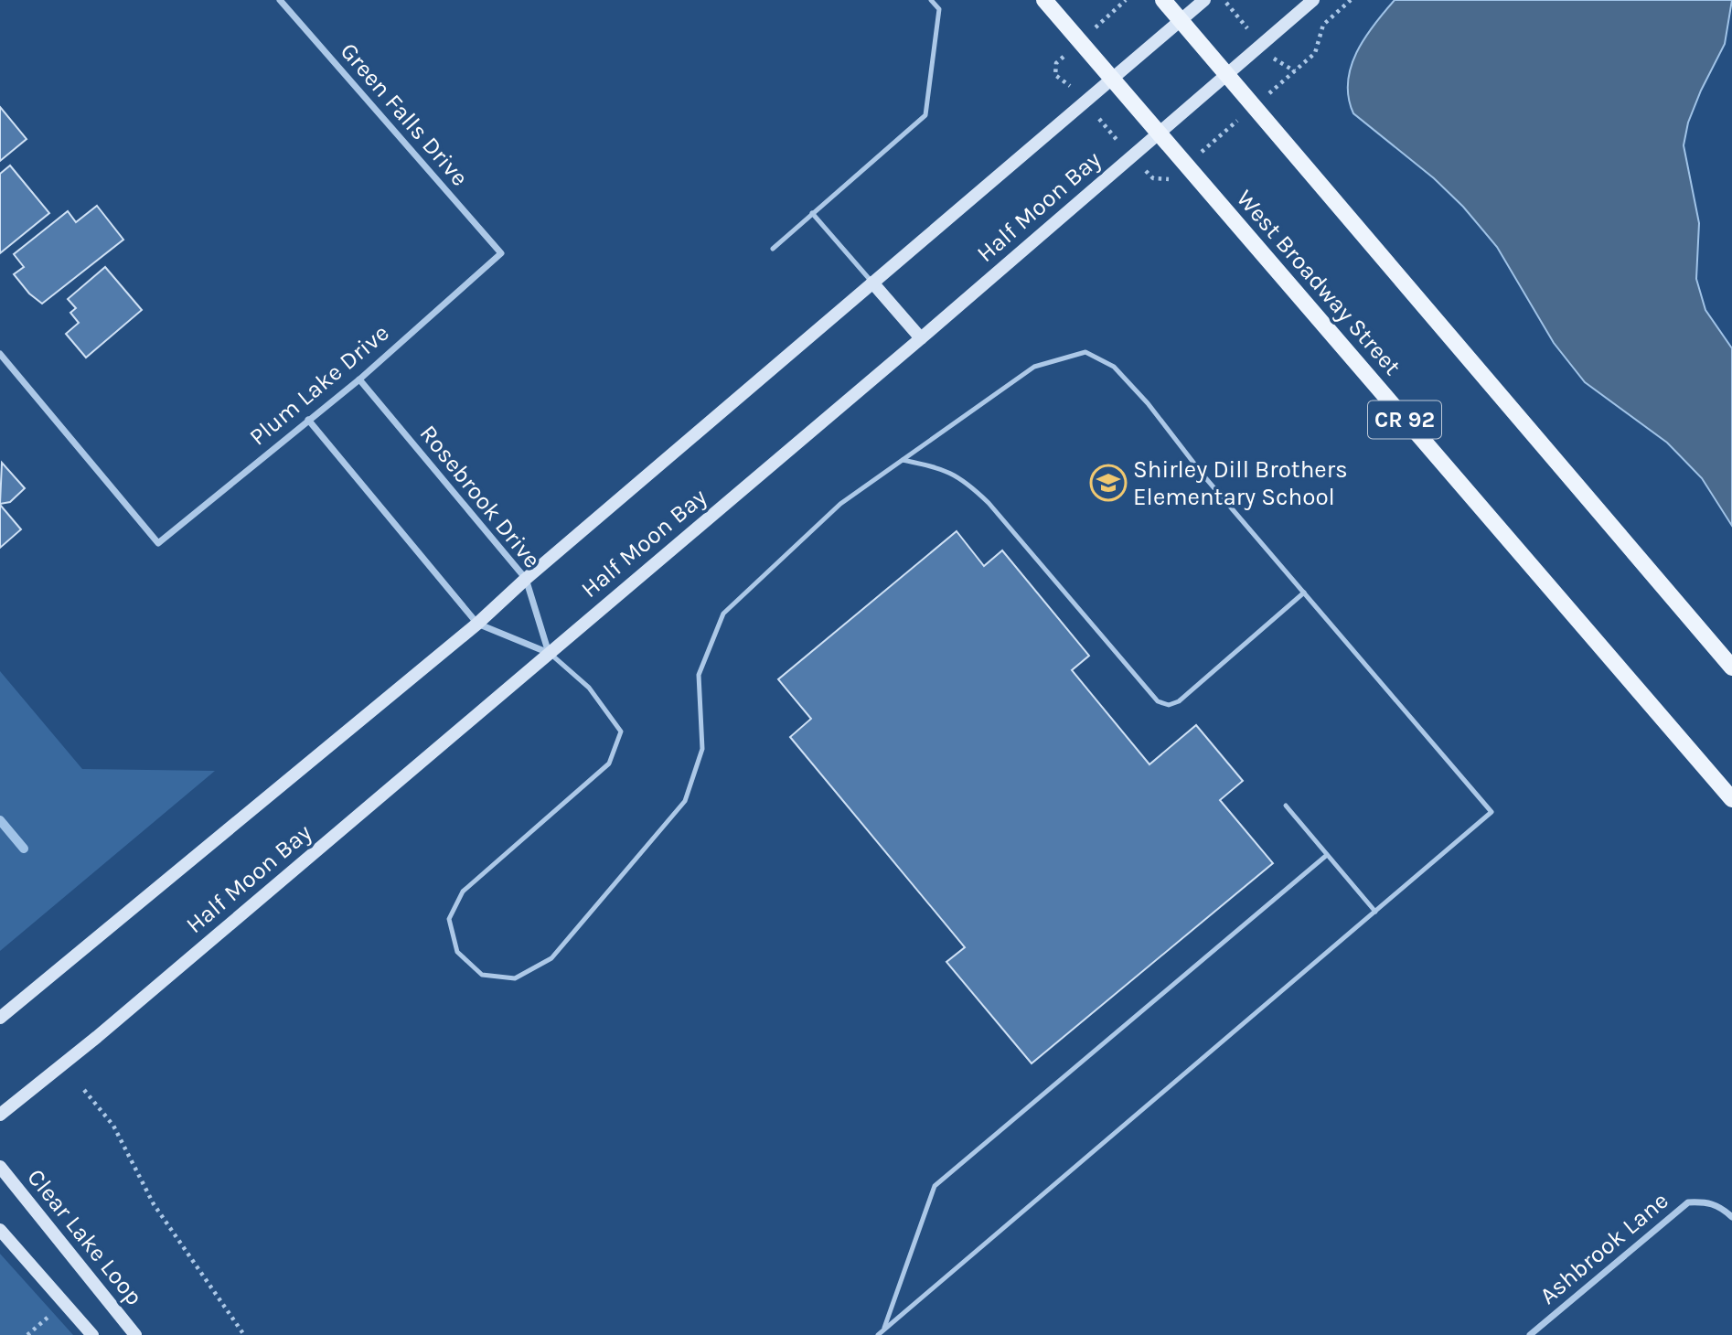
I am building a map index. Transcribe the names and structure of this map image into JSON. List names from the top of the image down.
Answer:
{
  "streets": {
    "main road": ["West Broadway Street", "CR 92"],
    "street": [
      "Green Falls Drive",
      "Half Moon Bay",
      "Plum Lake Drive",
      "Rosebrook Drive",
      "Clear Lake Loop",
      "Ashbrook Lane"
    ]
  },
  "crossings": [
    ["Green Falls Drive", "Plum Lake Drive"],
    ["Half Moon Bay", "West Broadway Street"],
    ["Half Moon Bay", "Rosebrook Drive"],
    ["Plum Lake Drive", "Rosebrook Drive"]
  ],
  "places": {
    "school or university": ["Shirley Dill Brothers Elementary School"]
  }
}
